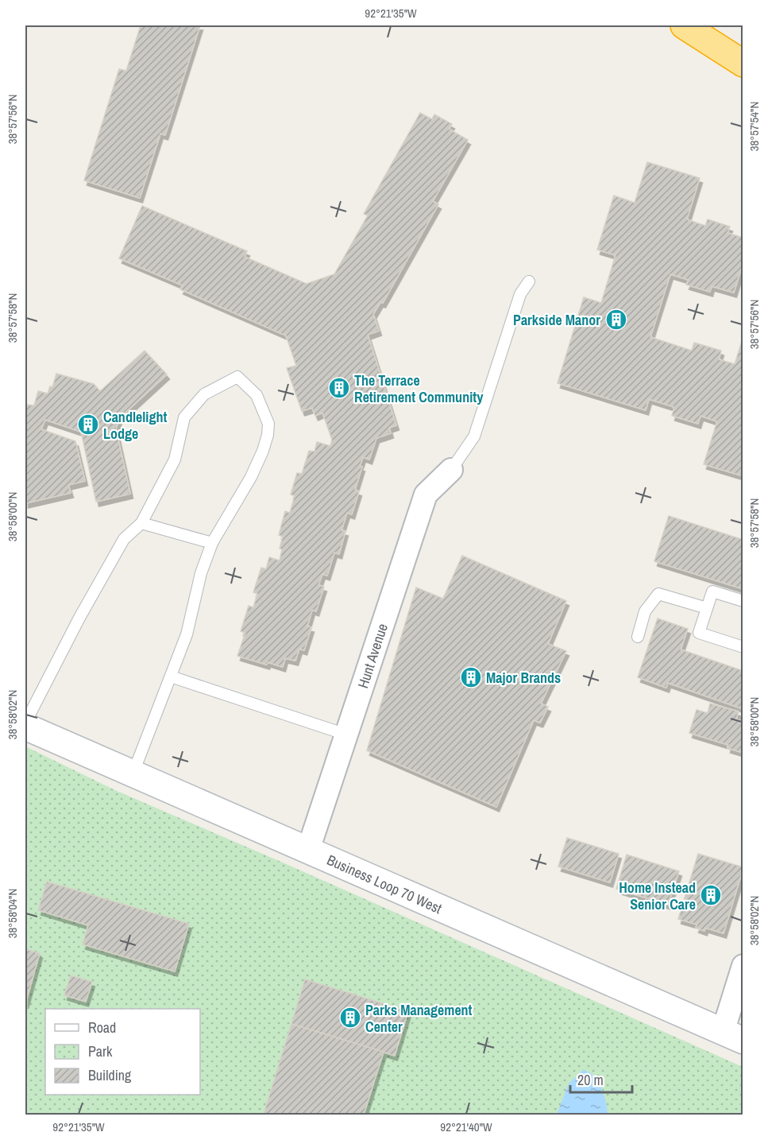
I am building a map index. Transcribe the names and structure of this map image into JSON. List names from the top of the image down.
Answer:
{
  "streets": {
    "main road": ["Business Loop 70 West"],
    "street": ["Hunt Avenue"]
  },
  "crossings": [
    ["Hunt Avenue", "Business Loop 70 West"]
  ],
  "places": {
    "building": [
      "Parkside Manor",
      "The Terrace Retirement Community",
      "Candlelight Lodge",
      "Major Brands",
      "Home Instead Senior Care",
      "Parks Management Center"
    ]
  },
  "legend": ["Road", "Park", "Building"],
  "scale_bar": "20 m",
  "coordinates": [
    "92°21'35\"W",
    "38°57'56\"N",
    "38°57'54\"N",
    "38°57'58\"N",
    "38°58'00\"N",
    "38°58'02\"N",
    "38°58'04\"N",
    "92°21'40\"W"
  ]
}
